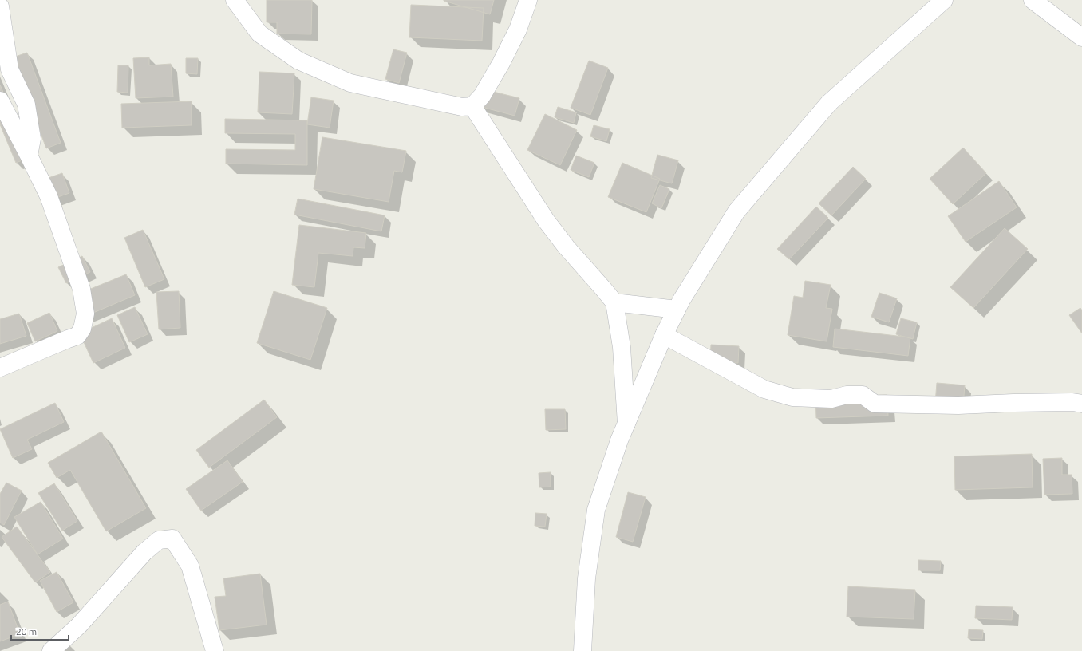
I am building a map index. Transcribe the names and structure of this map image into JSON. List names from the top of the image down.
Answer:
{
  "scale_bar": "20 m"
}
